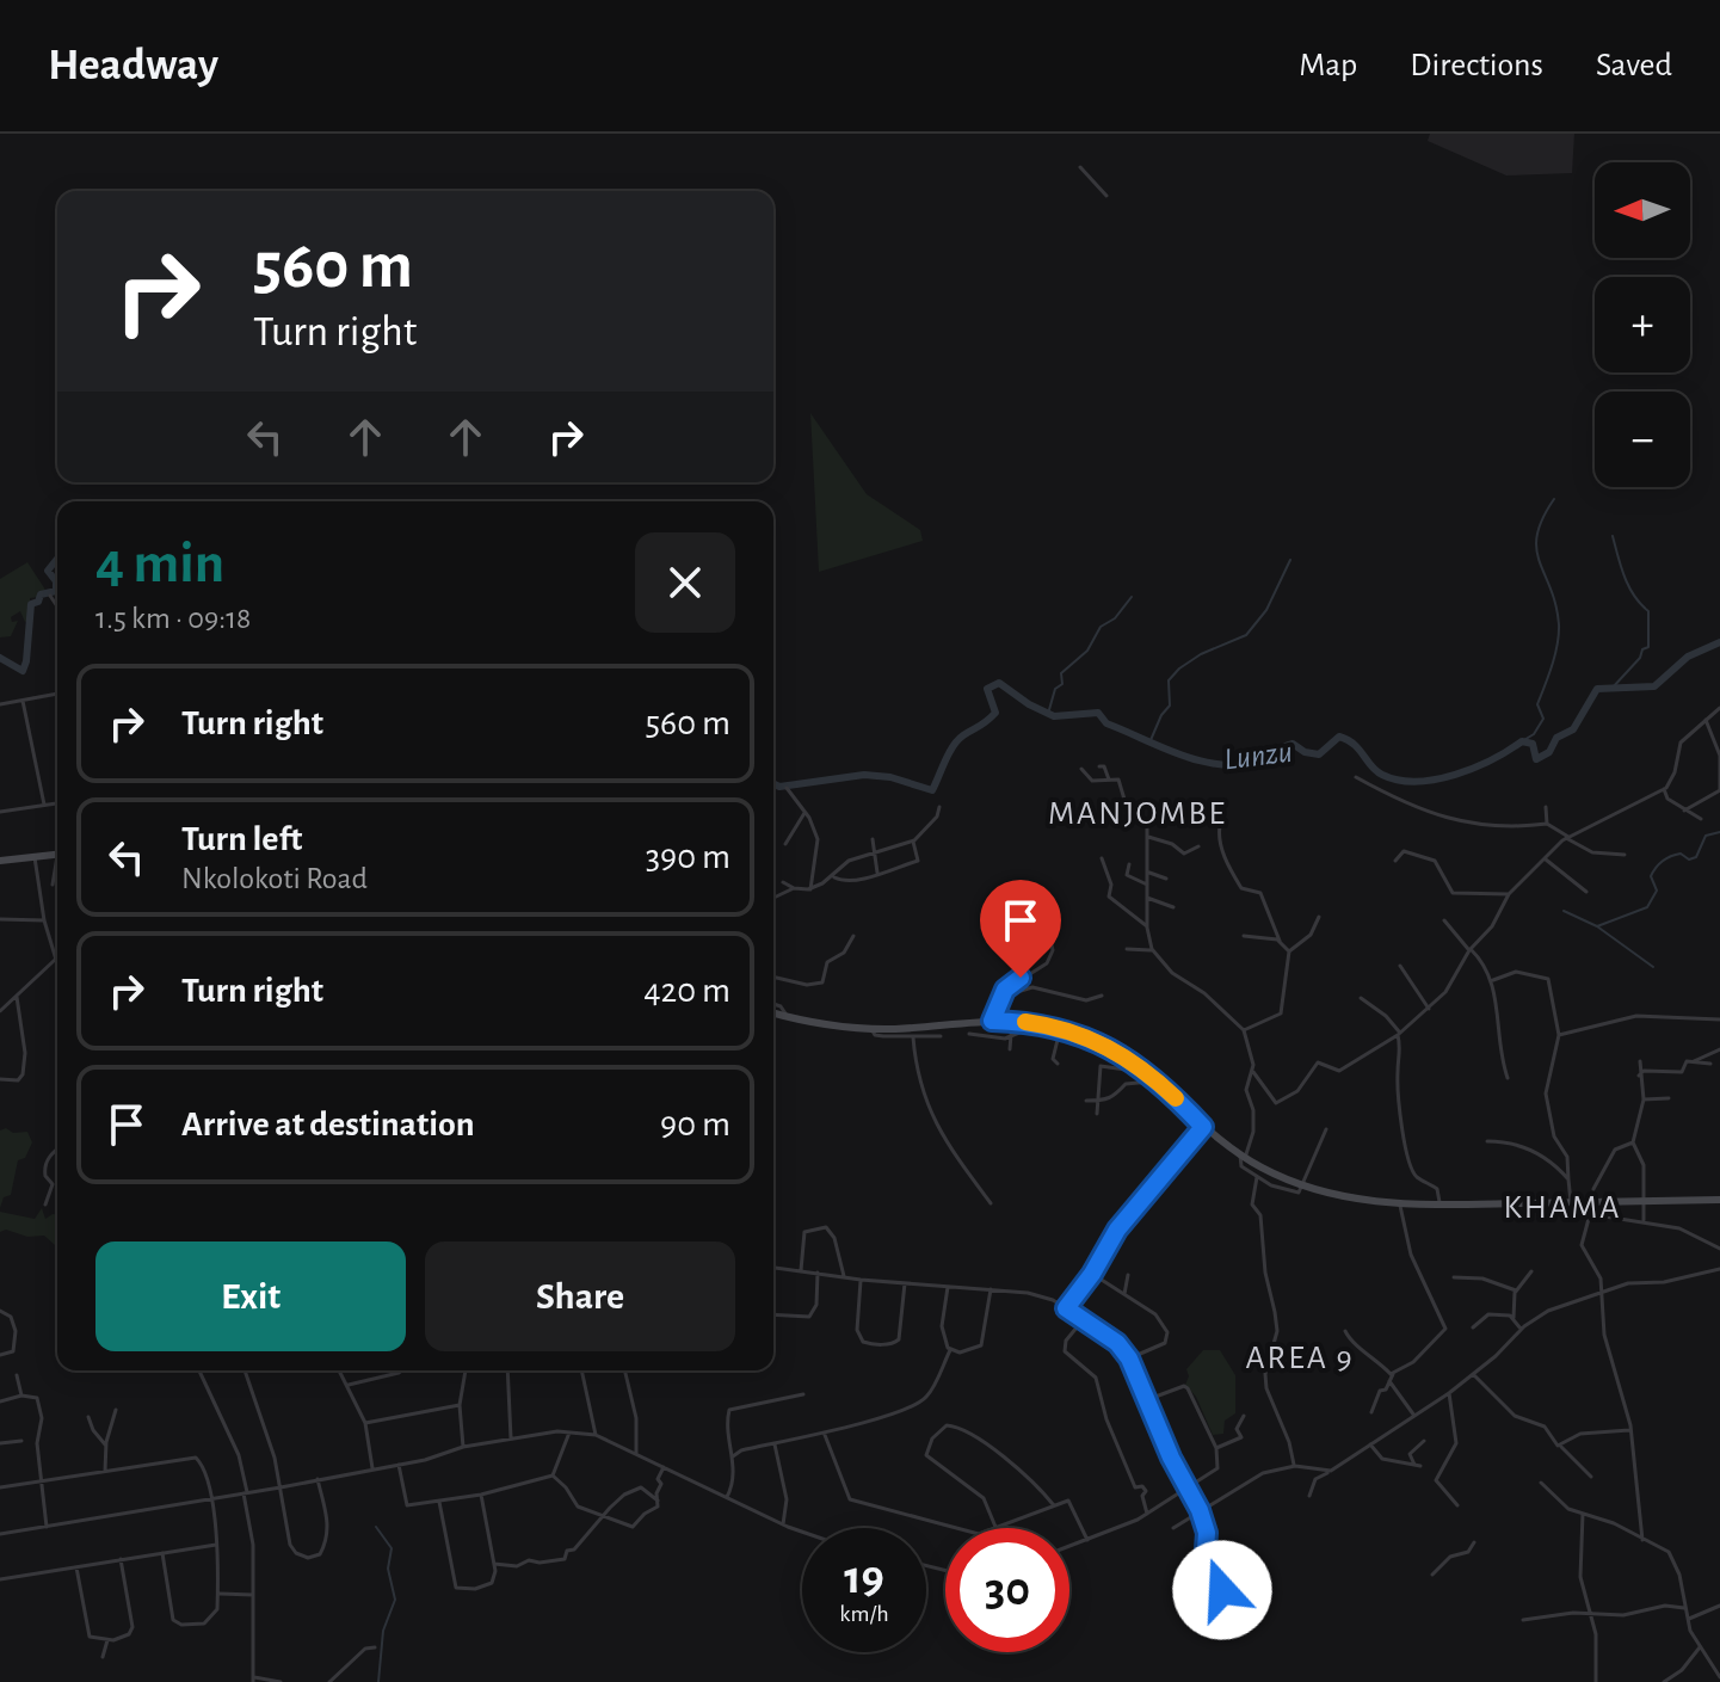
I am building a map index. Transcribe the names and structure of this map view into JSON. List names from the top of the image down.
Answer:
{
  "districts": ["MANJOMBE", "KHAMA", "AREA 9"],
  "water": ["Lunzu"],
  "north": "left",
  "page": {
    "header": "Headway",
    "nav": ["Map", "Directions", "Saved"],
    "map_buttons": ["+", "−"],
    "turn": ["560 m", "Turn right"],
    "heading": ["4 min", "1.5 km · 09:18"],
    "list": [
      {
        "name": "Turn right",
        "value": "560 m"
      },
      {
        "name": "Turn left",
        "note": "Nkolokoti Road",
        "value": "390 m"
      },
      {
        "name": "Turn right",
        "value": "420 m"
      },
      {
        "name": "Arrive at destination",
        "value": "90 m"
      }
    ],
    "buttons": ["Exit", "Share"],
    "speed": "19 km/h",
    "limit": "30"
  }
}
